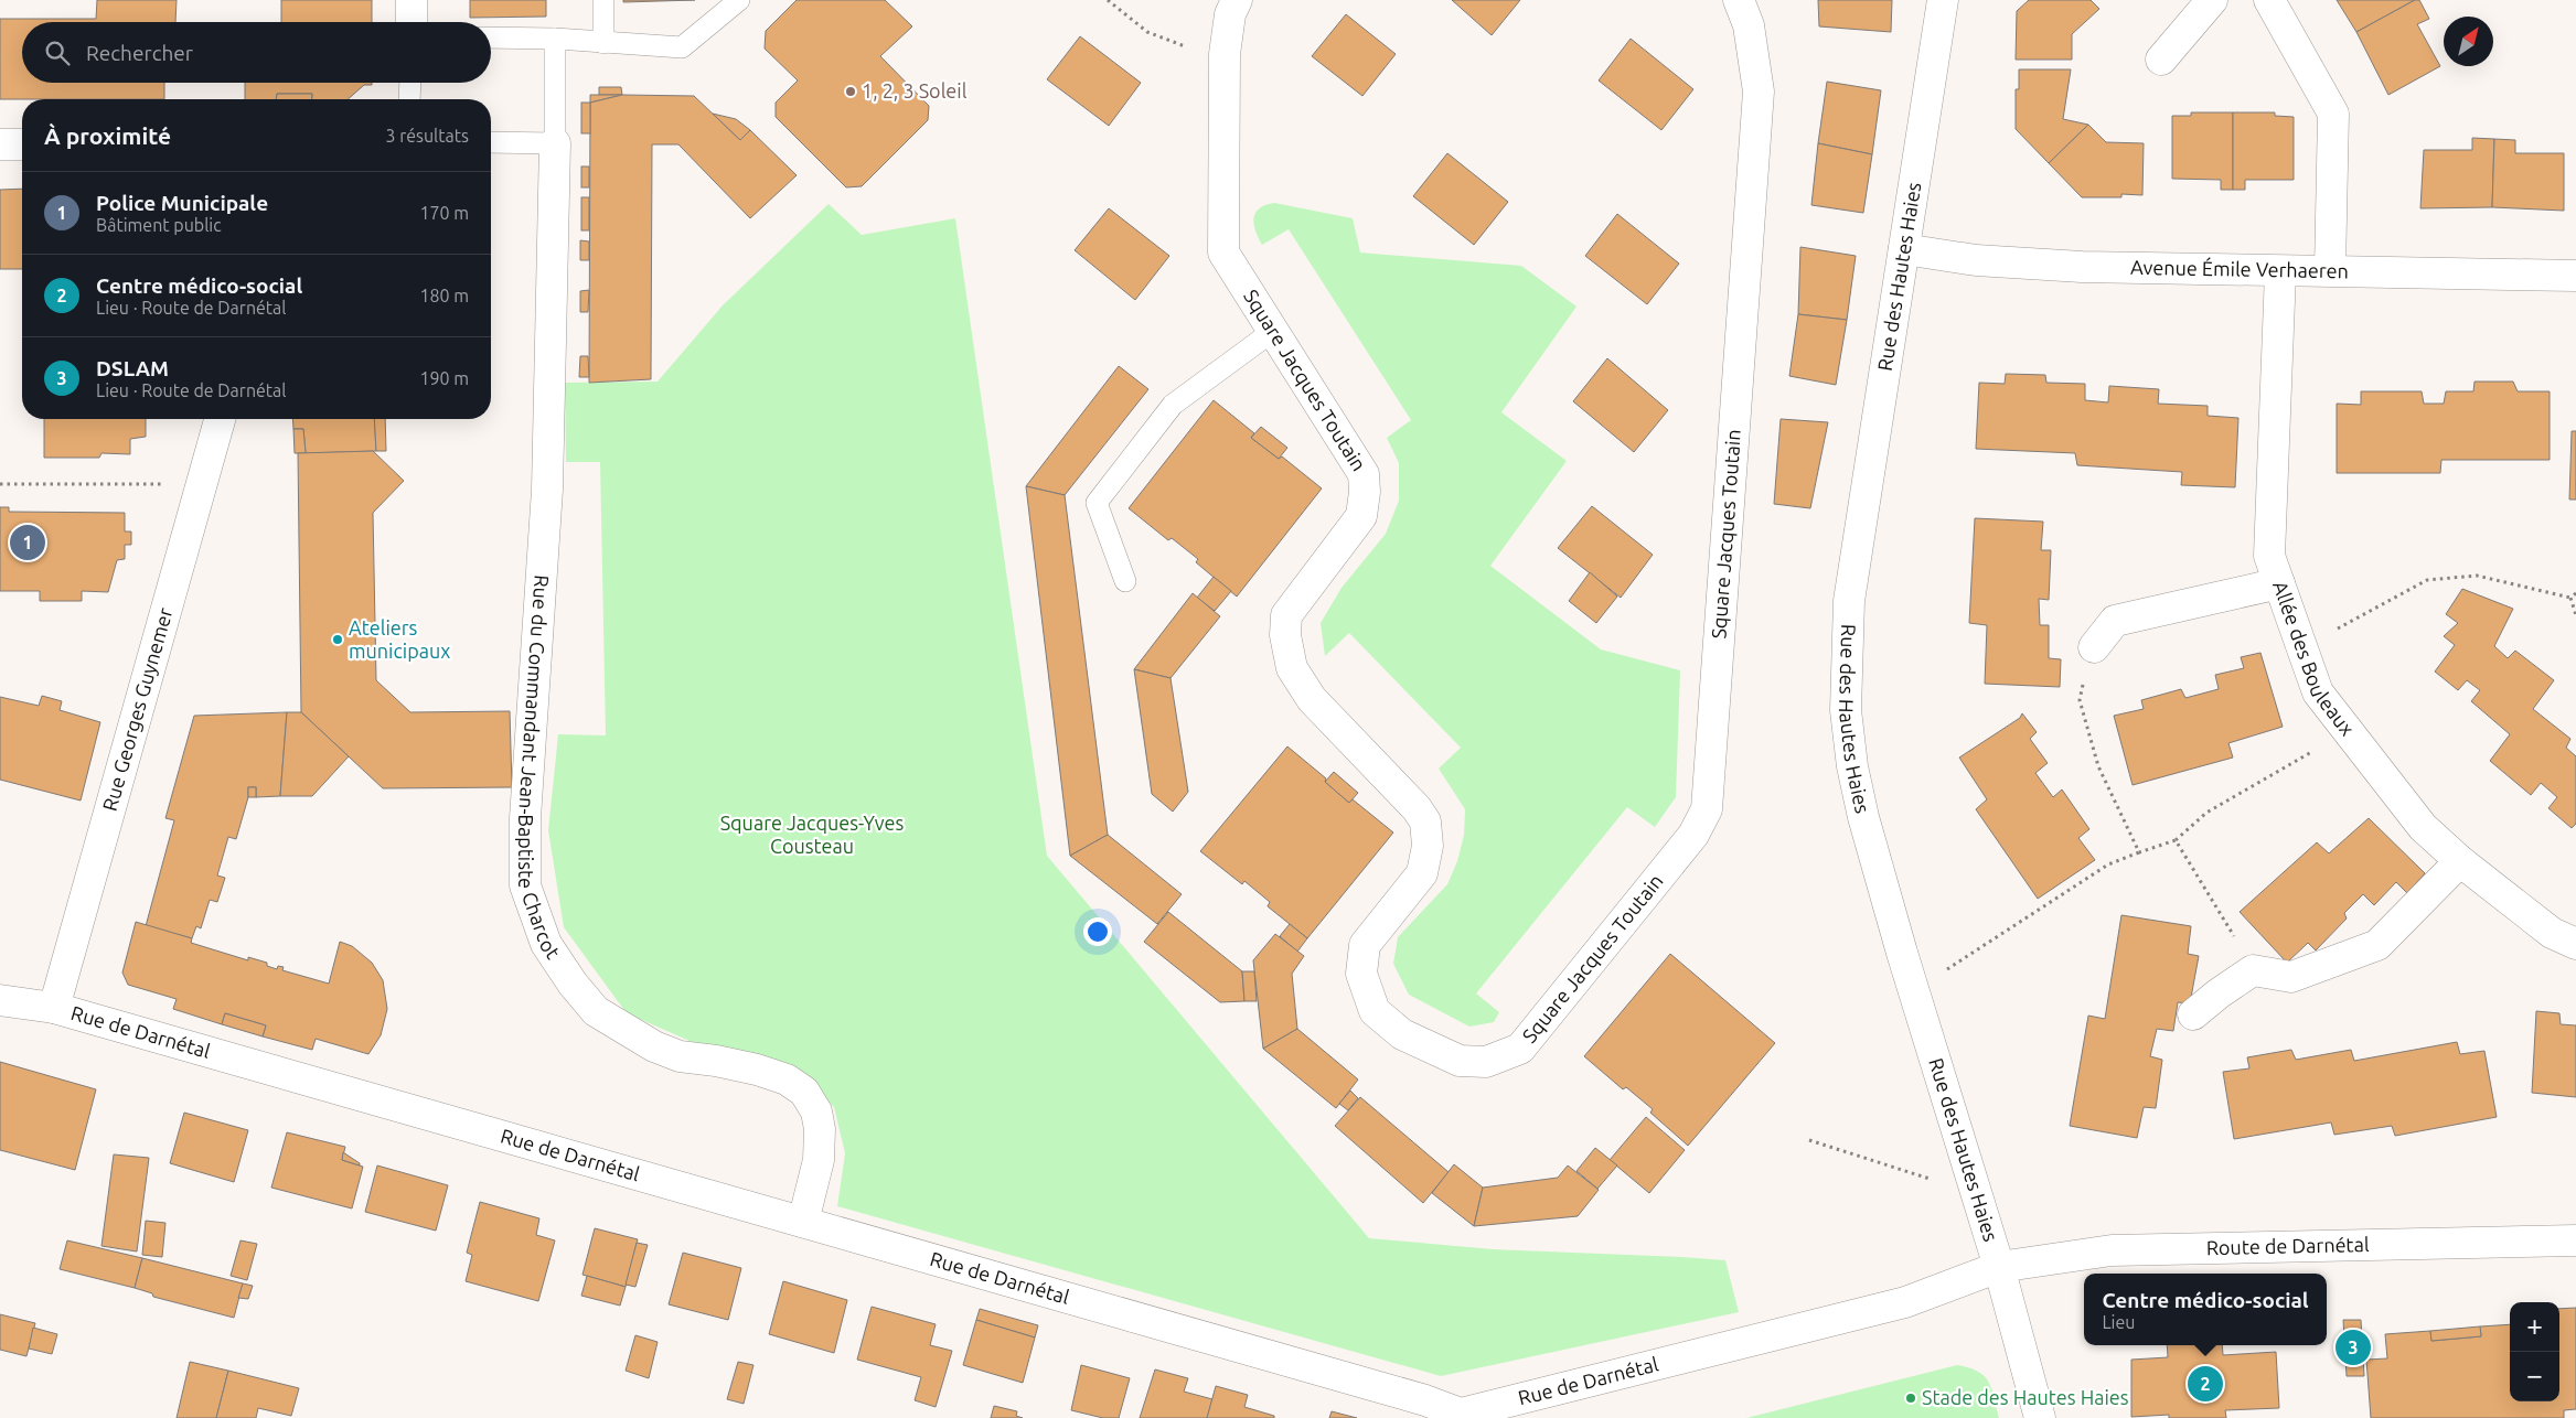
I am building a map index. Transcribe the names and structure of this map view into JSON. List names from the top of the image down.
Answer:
{
  "streets": {
    "street": [
      "Avenue Émile Verhaeren",
      "Rue des Hautes Haies",
      "Square Jacques Toutain",
      "Allée des Bouleaux",
      "Rue Georges Guynemer",
      "Rue du Commandant Jean-Baptiste Charcot",
      "Rue de Darnétal",
      "Route de Darnétal"
    ]
  },
  "crossings": [
    ["Avenue Émile Verhaeren", "Rue des Hautes Haies"],
    ["Avenue Émile Verhaeren", "Allée des Bouleaux"],
    ["Rue des Hautes Haies", "Rue de Darnétal"],
    ["Rue des Hautes Haies", "Route de Darnétal"],
    ["Rue Georges Guynemer", "Rue de Darnétal"],
    ["Rue du Commandant Jean-Baptiste Charcot", "Rue de Darnétal"],
    ["Rue de Darnétal", "Route de Darnétal"]
  ],
  "parks": ["Square Jacques-Yves Cousteau"],
  "places": ["1, 2, 3 Soleil", "Ateliers municipaux", "Stade des Hautes Haies"],
  "north": "top right",
  "page": {
    "search": "Rechercher",
    "heading": ["À proximité", "3 résultats"],
    "list": [
      {
        "mark": "1",
        "name": "Police Municipale",
        "note": "Bâtiment public",
        "value": "170 m"
      },
      {
        "mark": "2",
        "name": "Centre médico-social",
        "note": "Lieu · Route de Darnétal",
        "value": "180 m"
      },
      {
        "mark": "3",
        "name": "DSLAM",
        "note": "Lieu · Route de Darnétal",
        "value": "190 m"
      }
    ],
    "pins": ["1", "3", "2"],
    "popup": ["Centre médico-social", "Lieu"],
    "map_buttons": ["+", "−"]
  }
}
